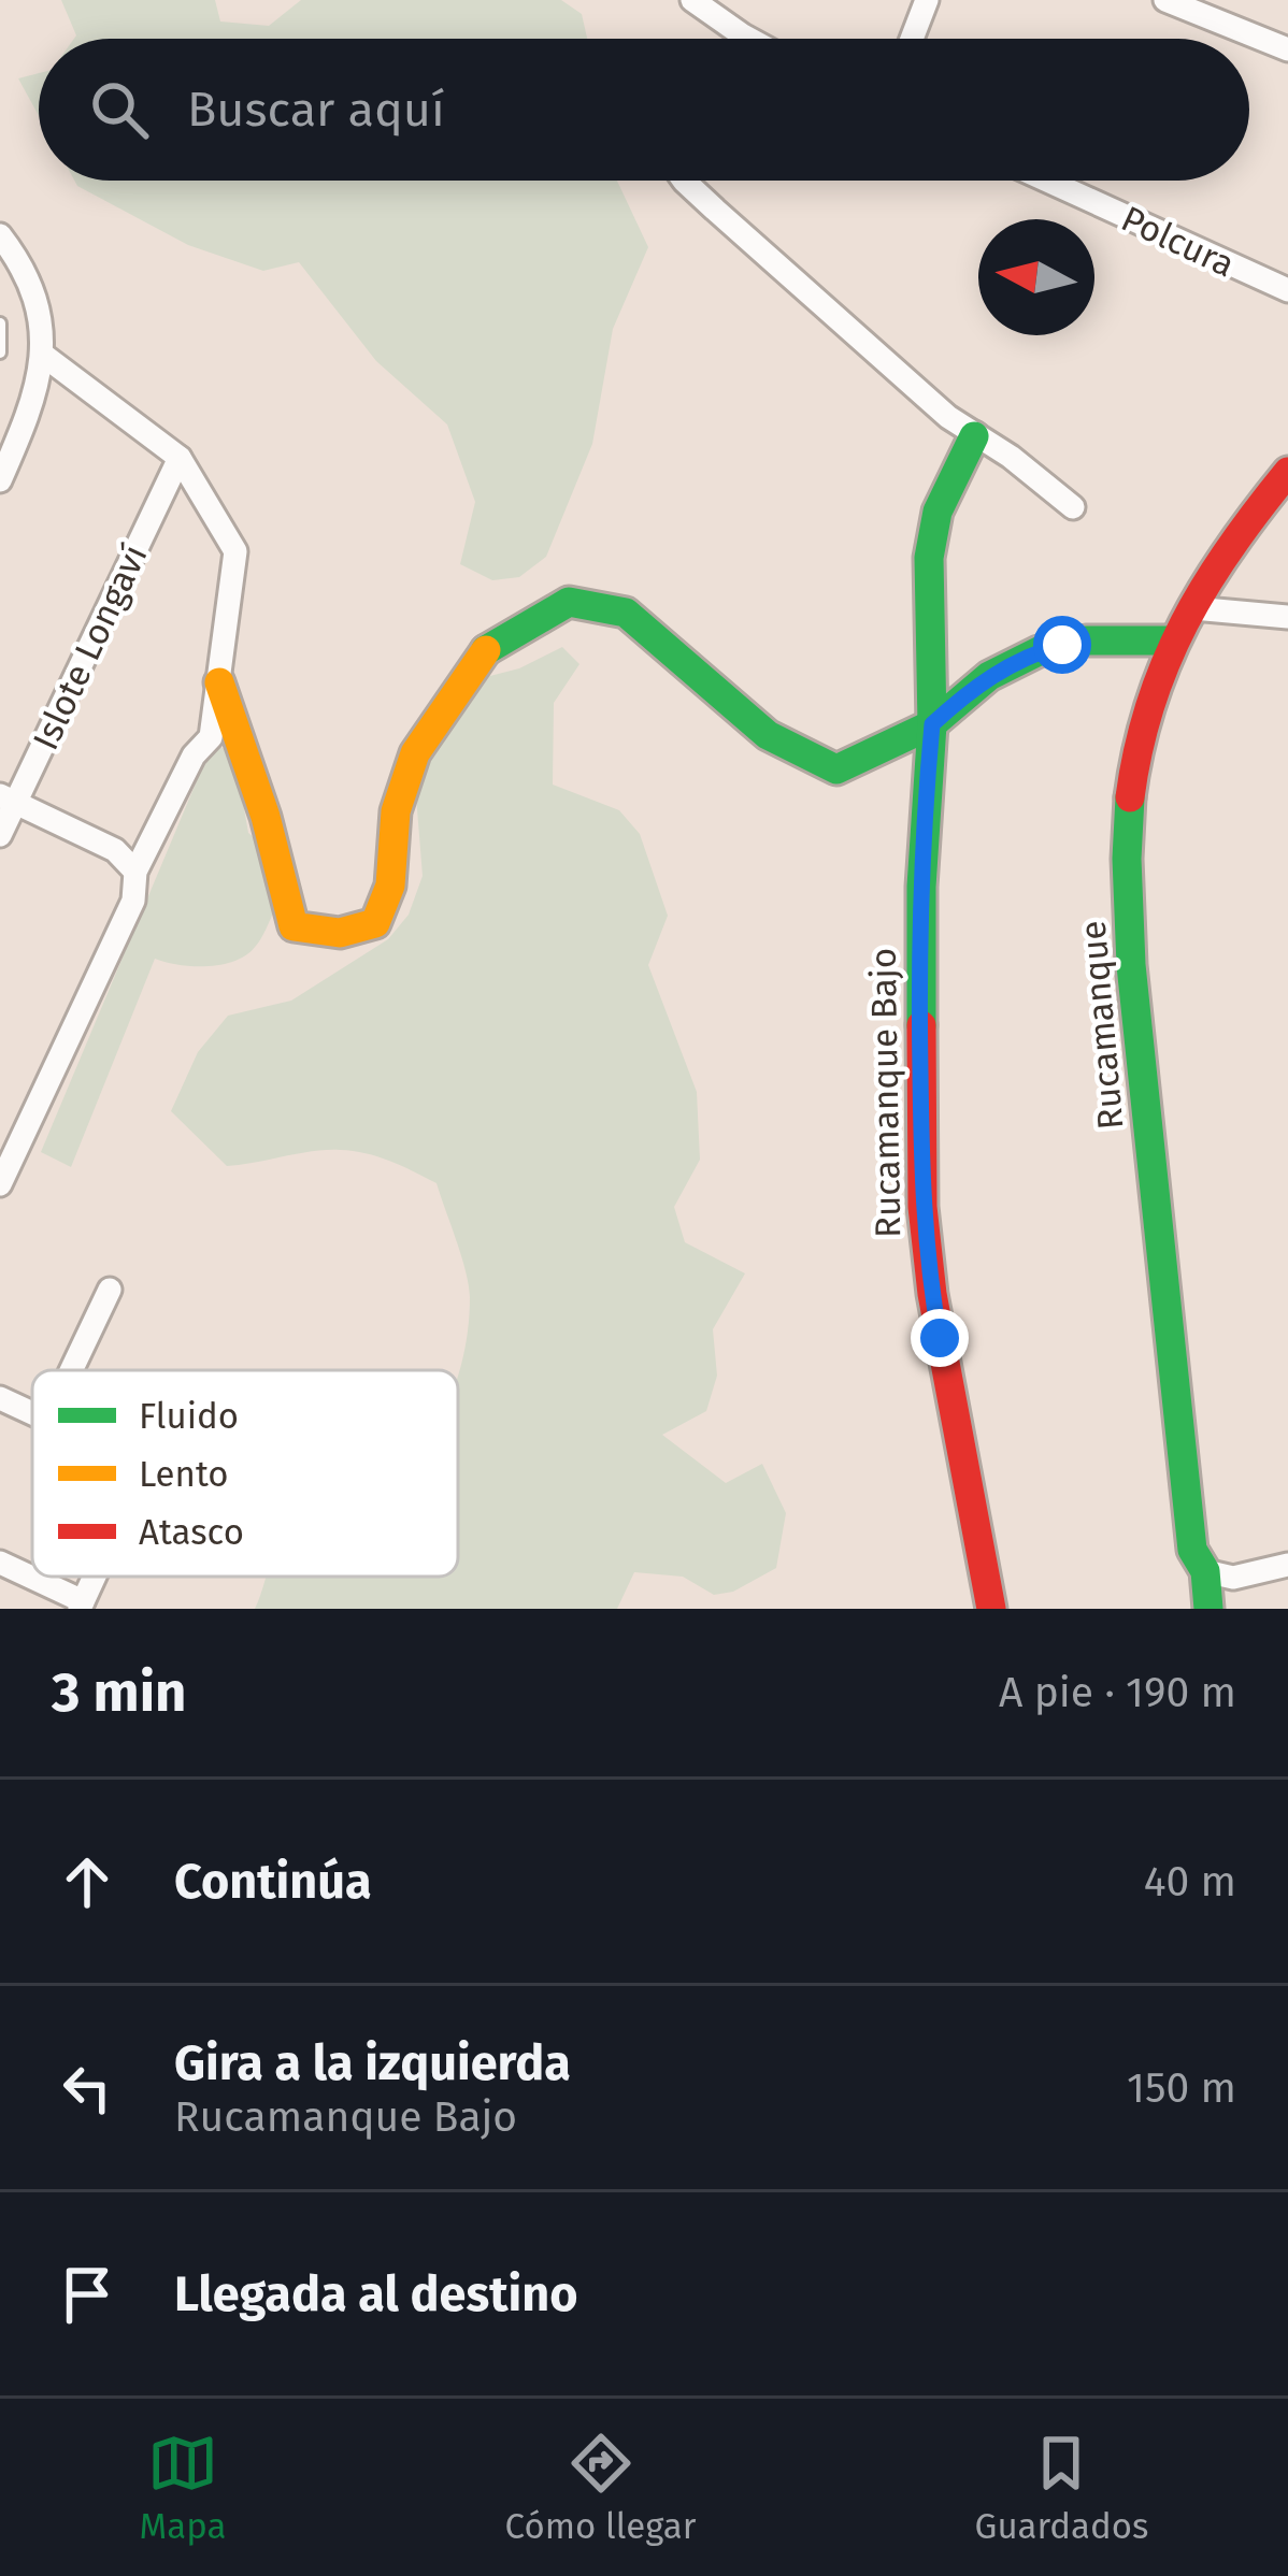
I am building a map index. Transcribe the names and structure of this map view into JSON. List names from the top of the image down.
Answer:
{
  "streets": {
    "street": [
      "Polcura",
      "Islote Longaví",
      "Rucamanque",
      "Rucamanque Bajo"
    ]
  },
  "legend": ["Fluido", "Lento", "Atasco"],
  "north": "left",
  "page": {
    "search": "Buscar aquí",
    "heading": ["3 min", "A pie · 190 m"],
    "list": [
      ["Continúa", "40 m"],
      ["Gira a la izquierda", "Rucamanque Bajo", "150 m"],
      "Llegada al destino"
    ],
    "nav": ["Mapa", "Cómo llegar", "Guardados"]
  }
}
